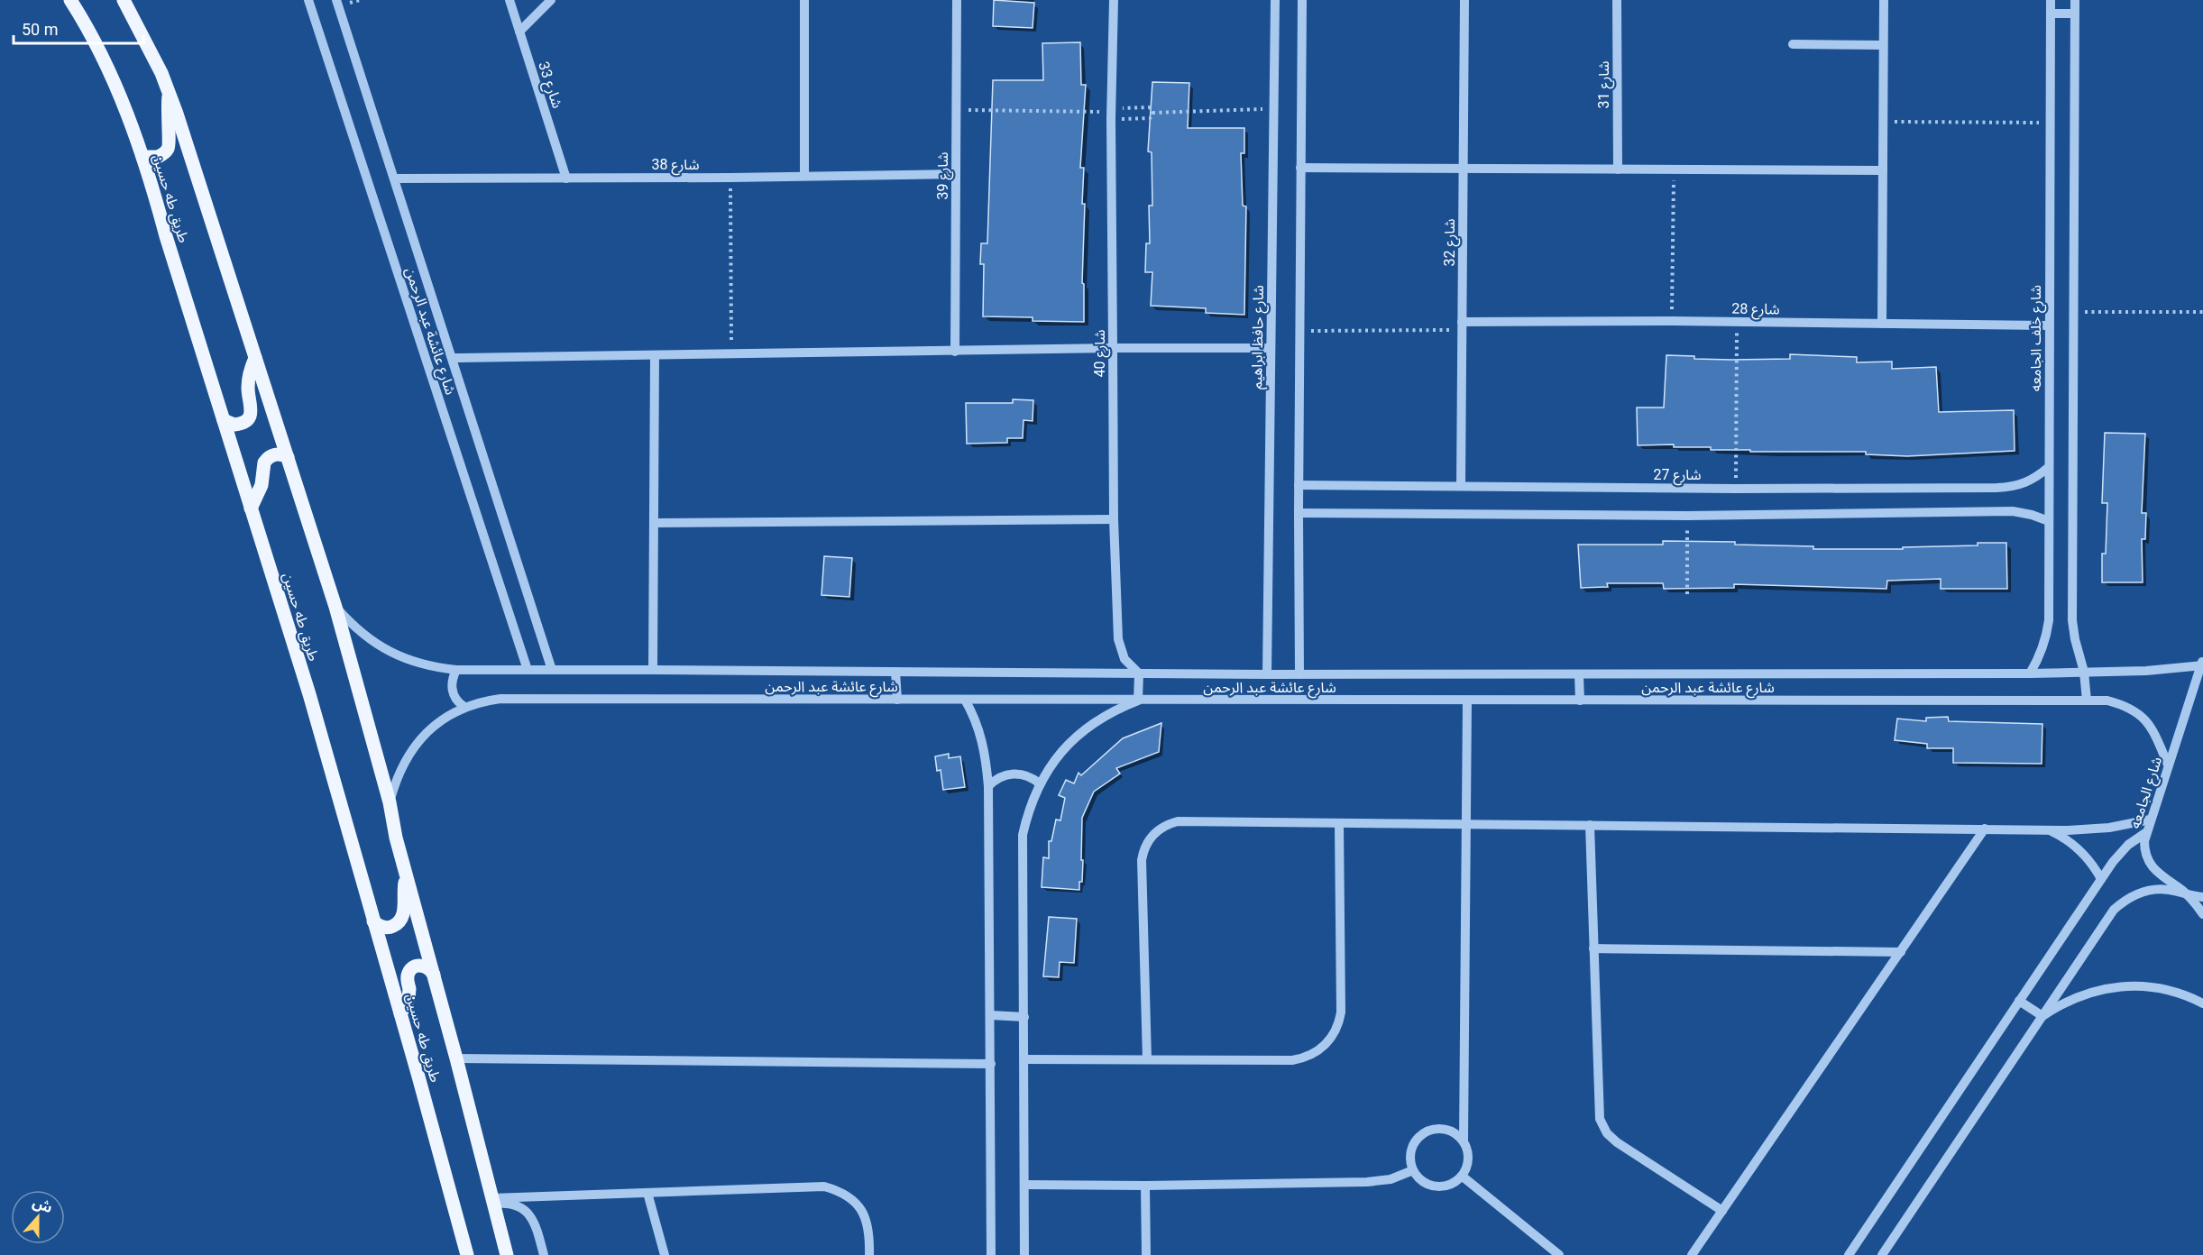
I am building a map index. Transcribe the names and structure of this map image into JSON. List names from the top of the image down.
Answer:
{
  "streets": {
    "main road": ["طريق طه حسين"],
    "street": [
      "شارع 33",
      "شارع 31",
      "شارع 38",
      "شارع 39",
      "شارع 32",
      "شارع 28",
      "شارع عائشة عبد الرحمن",
      "شارع حافظ ابراهيم",
      "شارع خلف الجامعه",
      "شارع 40",
      "شارع 27",
      "شارع الجامعه"
    ]
  },
  "crossings": [
    ["شارع 33", "شارع 38"],
    ["شارع 38", "شارع 39"],
    ["شارع 38", "شارع عائشة عبد الرحمن"],
    ["طريق طه حسين", "شارع عائشة عبد الرحمن"],
    ["شارع 32", "شارع 28"],
    ["شارع 32", "شارع 27"],
    ["شارع 28", "شارع خلف الجامعه"],
    ["شارع عائشة عبد الرحمن", "شارع حافظ ابراهيم"],
    ["شارع عائشة عبد الرحمن", "شارع خلف الجامعه"],
    ["شارع عائشة عبد الرحمن", "شارع 40"],
    ["شارع عائشة عبد الرحمن", "شارع الجامعه"],
    ["شارع خلف الجامعه", "شارع 27"]
  ],
  "scale_bar": "50 m",
  "north": "top"
}
